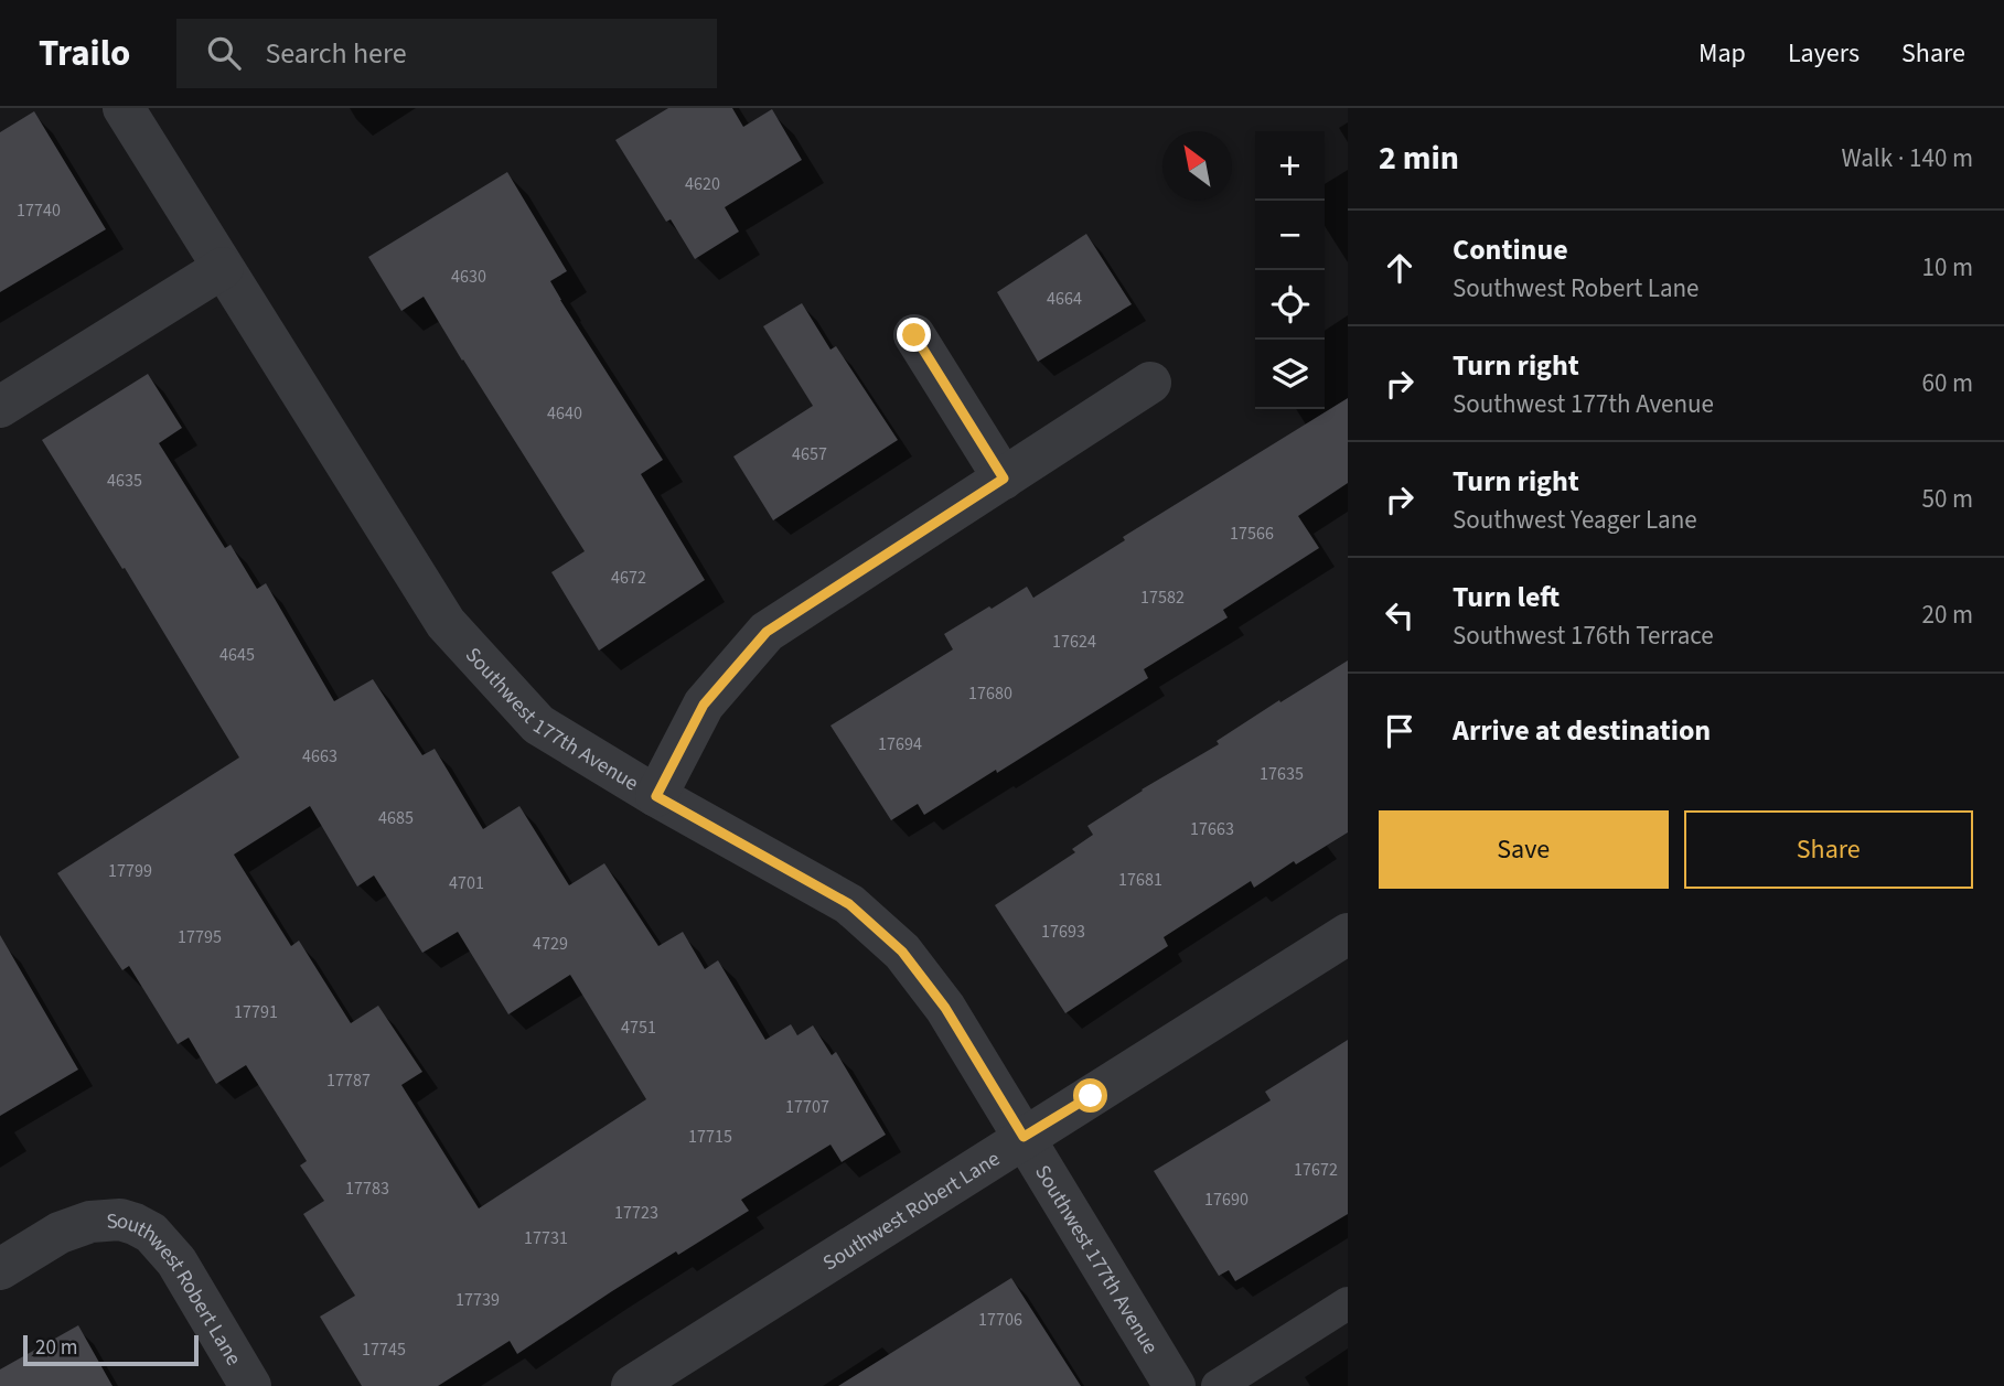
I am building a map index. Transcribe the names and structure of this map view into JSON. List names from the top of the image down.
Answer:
{
  "streets": {
    "street": ["Southwest 177th Avenue", "Southwest Robert Lane"]
  },
  "crossings": [
    ["Southwest 177th Avenue", "Southwest Robert Lane"]
  ],
  "house_numbers": [
    "4620",
    "17740",
    "4630",
    "4664",
    "4640",
    "4657",
    "4635",
    "17566",
    "4672",
    "17582",
    "17624",
    "4645",
    "17680",
    "17694",
    "4663",
    "17635",
    "4685",
    "17663",
    "17799",
    "17681",
    "4701",
    "17693",
    "17795",
    "4729",
    "17791",
    "4751",
    "17787",
    "17707",
    "17715",
    "17672",
    "17783",
    "17690",
    "17723",
    "17731",
    "17739",
    "17706",
    "17745"
  ],
  "scale_bar": "20 m",
  "north": "top left",
  "page": {
    "header": "Trailo",
    "search": "Search here",
    "nav": ["Map", "Layers", "Share"],
    "heading": ["2 min", "Walk · 140 m"],
    "map_buttons": ["+", "−"],
    "list": [
      ["Continue", "Southwest Robert Lane", "10 m"],
      ["Turn right", "Southwest 177th Avenue", "60 m"],
      ["Turn right", "Southwest Yeager Lane", "50 m"],
      ["Turn left", "Southwest 176th Terrace", "20 m"],
      "Arrive at destination"
    ],
    "buttons": ["Save", "Share"],
    "scale": "20 m"
  }
}
